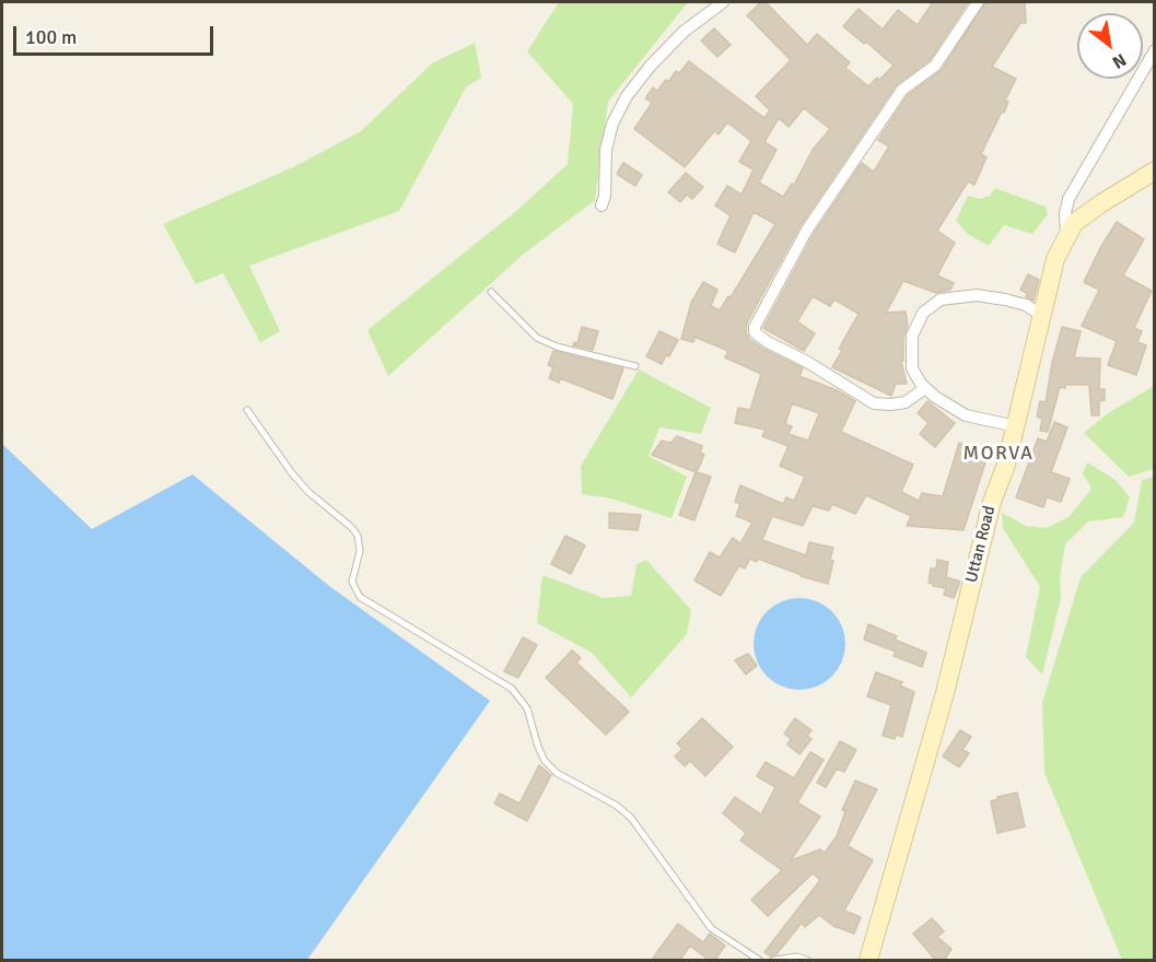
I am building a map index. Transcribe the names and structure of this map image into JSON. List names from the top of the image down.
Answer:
{
  "streets": {
    "main road": ["Uttan Road"]
  },
  "districts": ["MORVA"],
  "scale_bar": "100 m",
  "north": "bottom right"
}
